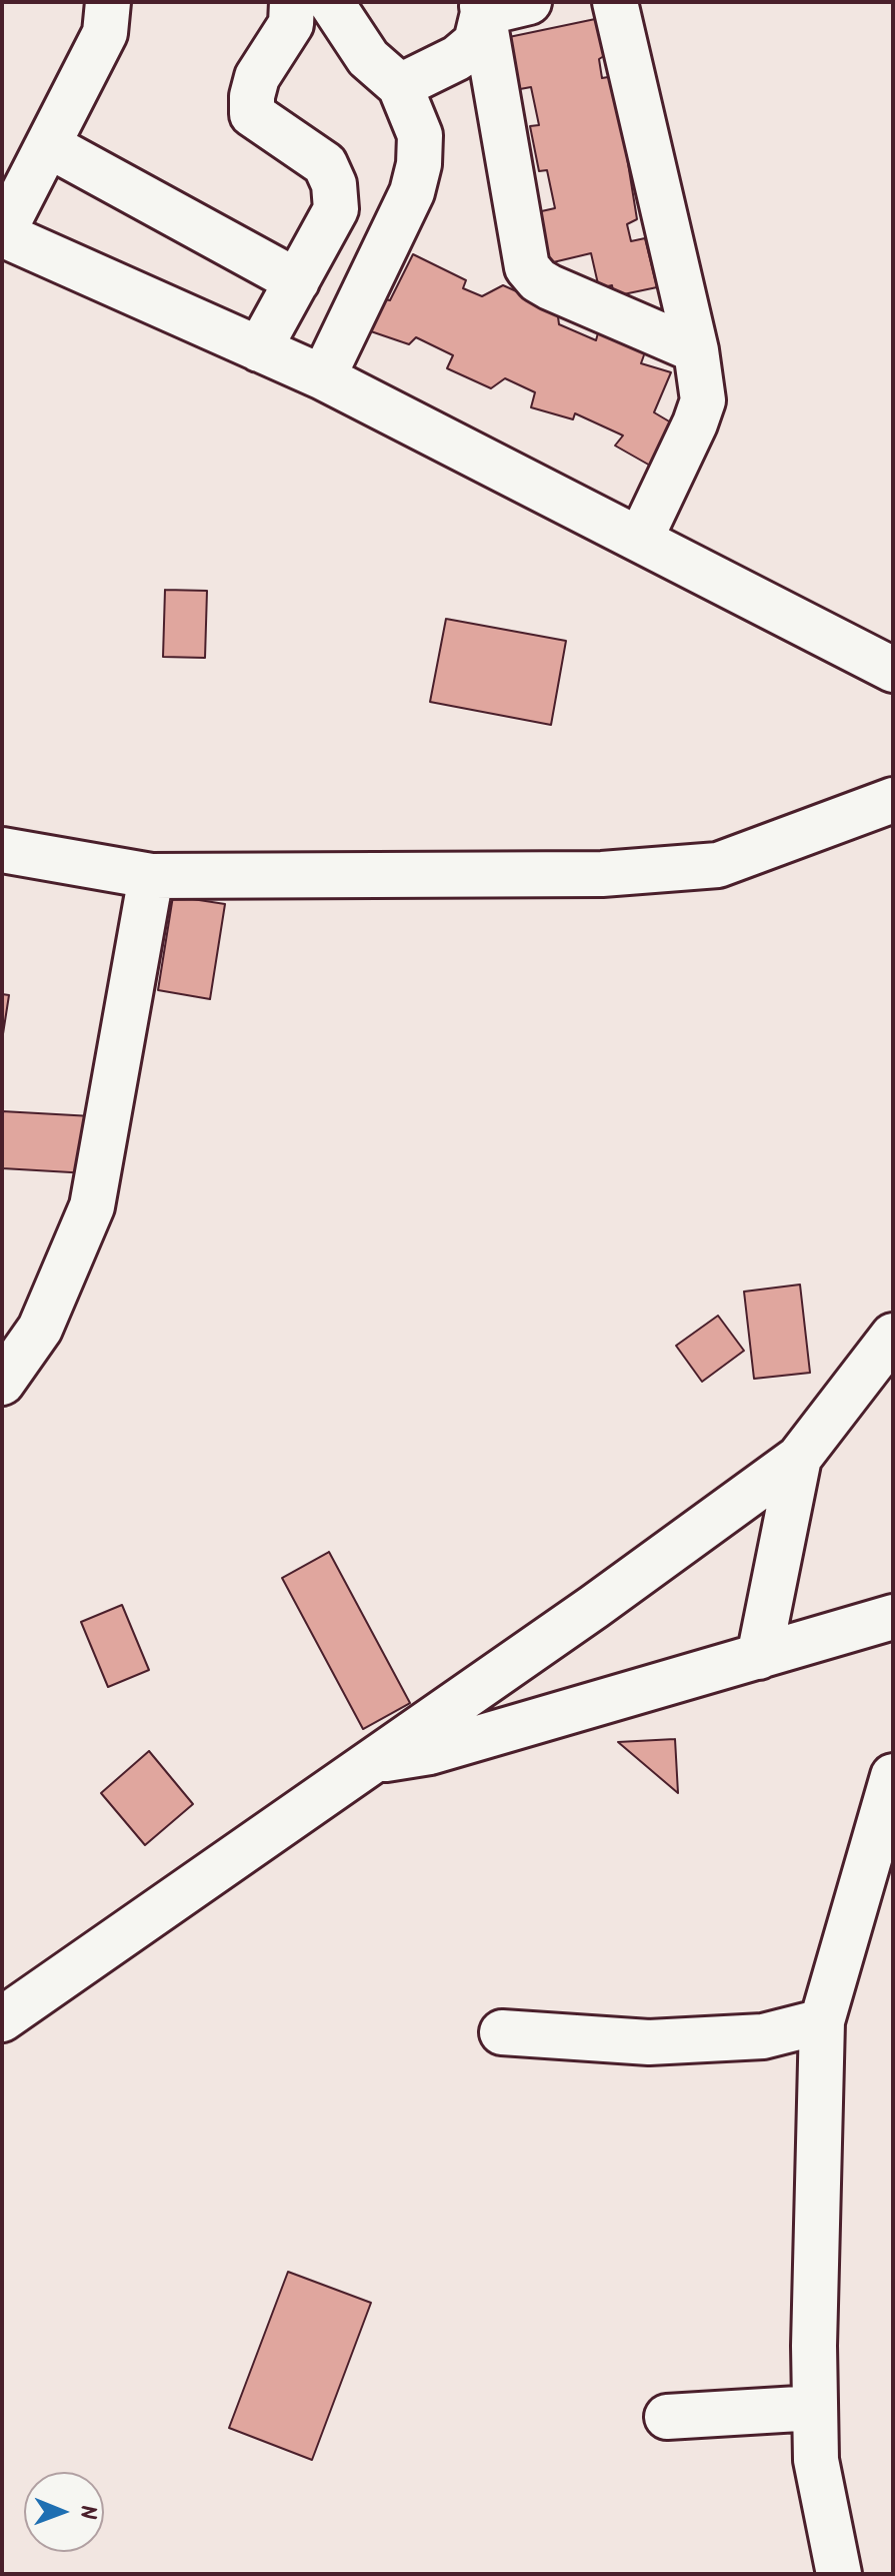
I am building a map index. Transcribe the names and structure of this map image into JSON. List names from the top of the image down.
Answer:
{
  "north": "right"
}
